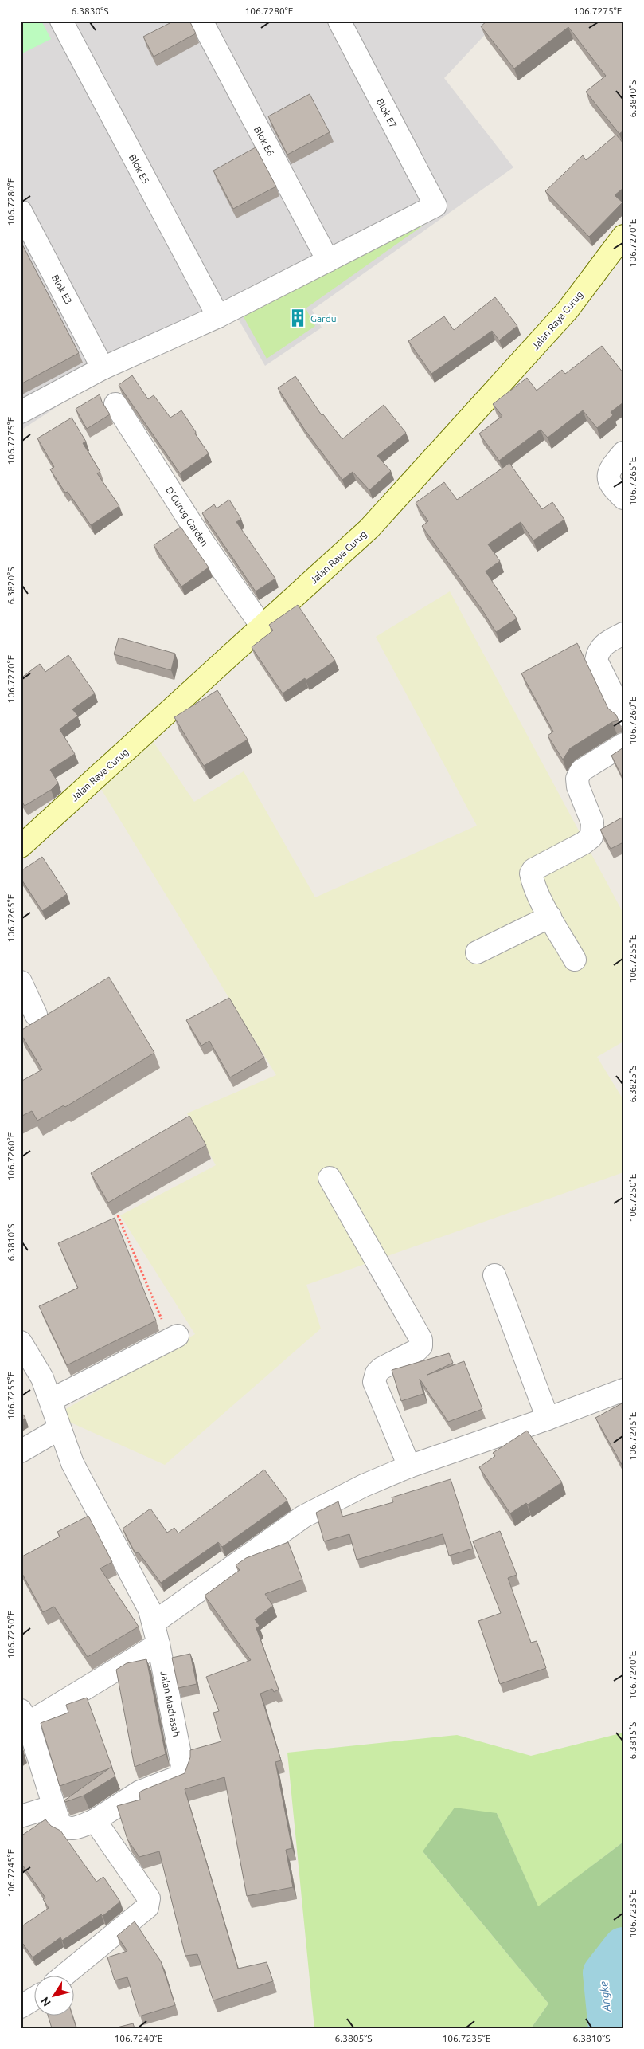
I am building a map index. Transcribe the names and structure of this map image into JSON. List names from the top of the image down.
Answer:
{
  "streets": {
    "main road": ["Jalan Raya Curug"],
    "street": [
      "Blok E7",
      "Blok E6",
      "Blok E5",
      "Blok E3",
      "D'Gurug Garden",
      "Jalan Madrasah"
    ]
  },
  "crossings": [
    ["Blok E7", "Blok E6"],
    ["Jalan Raya Curug", "D'Gurug Garden"]
  ],
  "water": ["Angke"],
  "places": {
    "building": ["Gardu"]
  },
  "north": "bottom left",
  "coordinates": [
    "6.3830°S",
    "106.7280°E",
    "106.7275°E",
    "6.3840°S",
    "106.7270°E",
    "106.7265°E",
    "6.3820°S",
    "106.7260°E",
    "106.7255°E",
    "6.3825°S",
    "106.7250°E",
    "6.3810°S",
    "106.7245°E",
    "106.7240°E",
    "6.3815°S",
    "106.7235°E",
    "6.3805°S"
  ]
}
